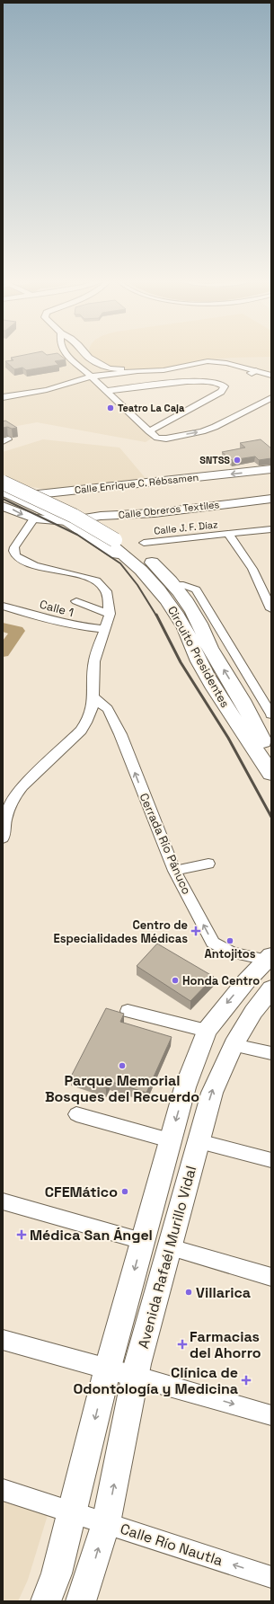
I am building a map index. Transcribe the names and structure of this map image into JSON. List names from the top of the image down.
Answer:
{
  "streets": {
    "main road": [
      "Calle Enrique C. Rébsamen",
      "Calle Obreros Textiles",
      "Circuito Presidentes",
      "Avenida Rafaél Murillo Vidal"
    ],
    "street": [
      "Calle J. F. Díaz",
      "Calle 1",
      "Cerrada Río Pánuco",
      "Calle Río Nautla"
    ]
  },
  "crossings": [
    ["Avenida Rafaél Murillo Vidal", "Calle Río Nautla"]
  ],
  "one_way": ["Cerrada Río Pánuco", "Calle Río Nautla"],
  "places": {
    "other": [
      "Teatro La Caja",
      "SNTSS",
      "Antojitos",
      "Honda Centro",
      "Parque Memorial Bosques del Recuerdo",
      "CFEMático",
      "Villarica"
    ],
    "health": [
      "Centro de Especialidades Médicas",
      "Médica San Ángel",
      "Farmacias del Ahorro",
      "Clínica de Odontología y Medicina"
    ]
  }
}
